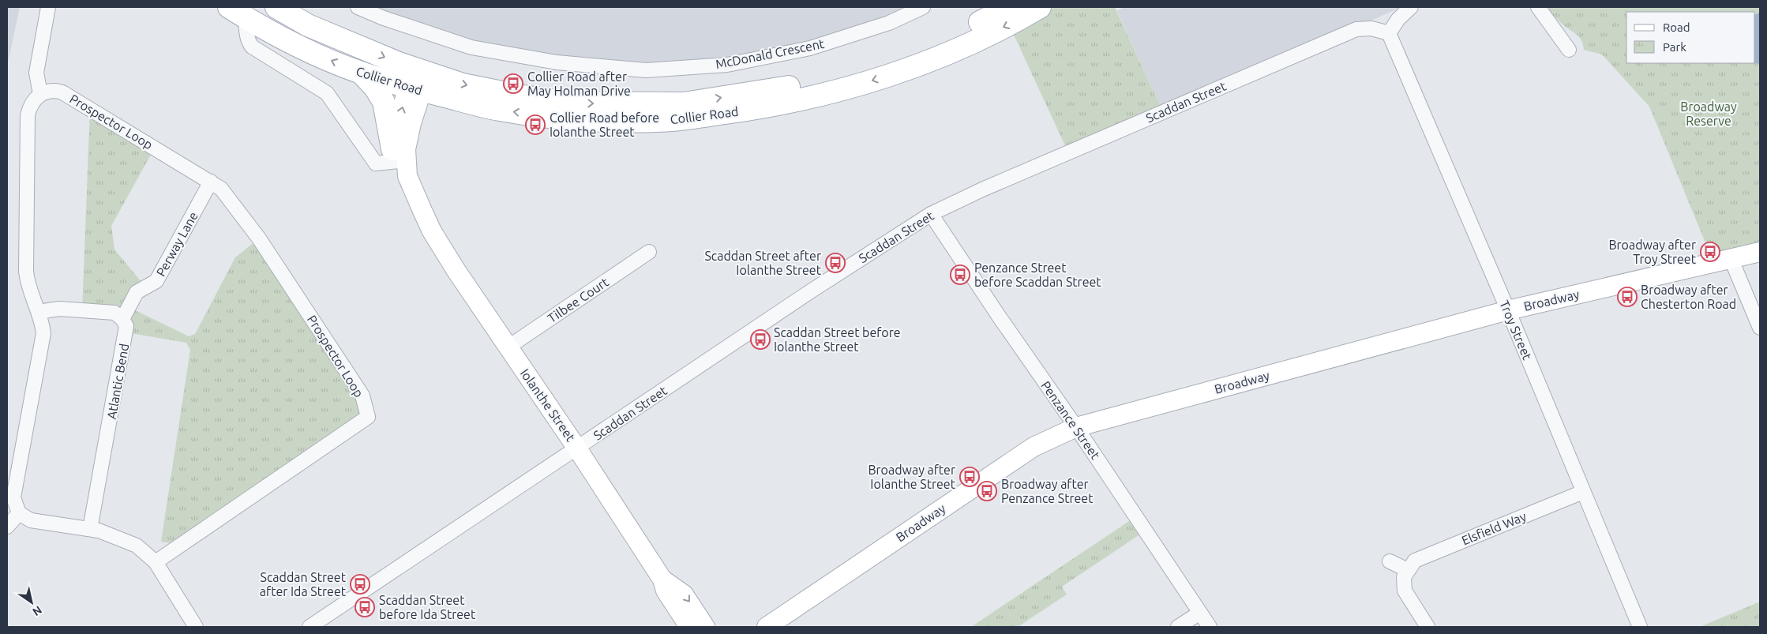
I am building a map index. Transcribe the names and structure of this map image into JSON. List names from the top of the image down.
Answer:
{
  "streets": {
    "main road": ["Collier Road"],
    "street": [
      "McDonald Crescent",
      "Scaddan Street",
      "Prospector Loop",
      "Perway Lane",
      "Tilbee Court",
      "Broadway",
      "Troy Street",
      "Atlantic Bend",
      "Iolanthe Street",
      "Penzance Street",
      "Elsfield Way"
    ]
  },
  "crossings": [
    ["Collier Road", "Iolanthe Street"],
    ["Scaddan Street", "Troy Street"],
    ["Scaddan Street", "Iolanthe Street"],
    ["Scaddan Street", "Penzance Street"],
    ["Prospector Loop", "Perway Lane"],
    ["Perway Lane", "Atlantic Bend"],
    ["Tilbee Court", "Iolanthe Street"],
    ["Broadway", "Troy Street"],
    ["Broadway", "Penzance Street"],
    ["Troy Street", "Elsfield Way"]
  ],
  "parks": ["Broadway Reserve"],
  "places": {
    "bus stop": [
      "Collier Road after May Holman Drive",
      "Collier Road before Iolanthe Street",
      "Broadway after Troy Street",
      "Scaddan Street after Iolanthe Street",
      "Penzance Street before Scaddan Street",
      "Broadway after Chesterton Road",
      "Scaddan Street before Iolanthe Street",
      "Broadway after Iolanthe Street",
      "Broadway after Penzance Street",
      "Scaddan Street after Ida Street",
      "Scaddan Street before Ida Street"
    ]
  },
  "legend": ["Road", "Park"],
  "north": "bottom right"
}
